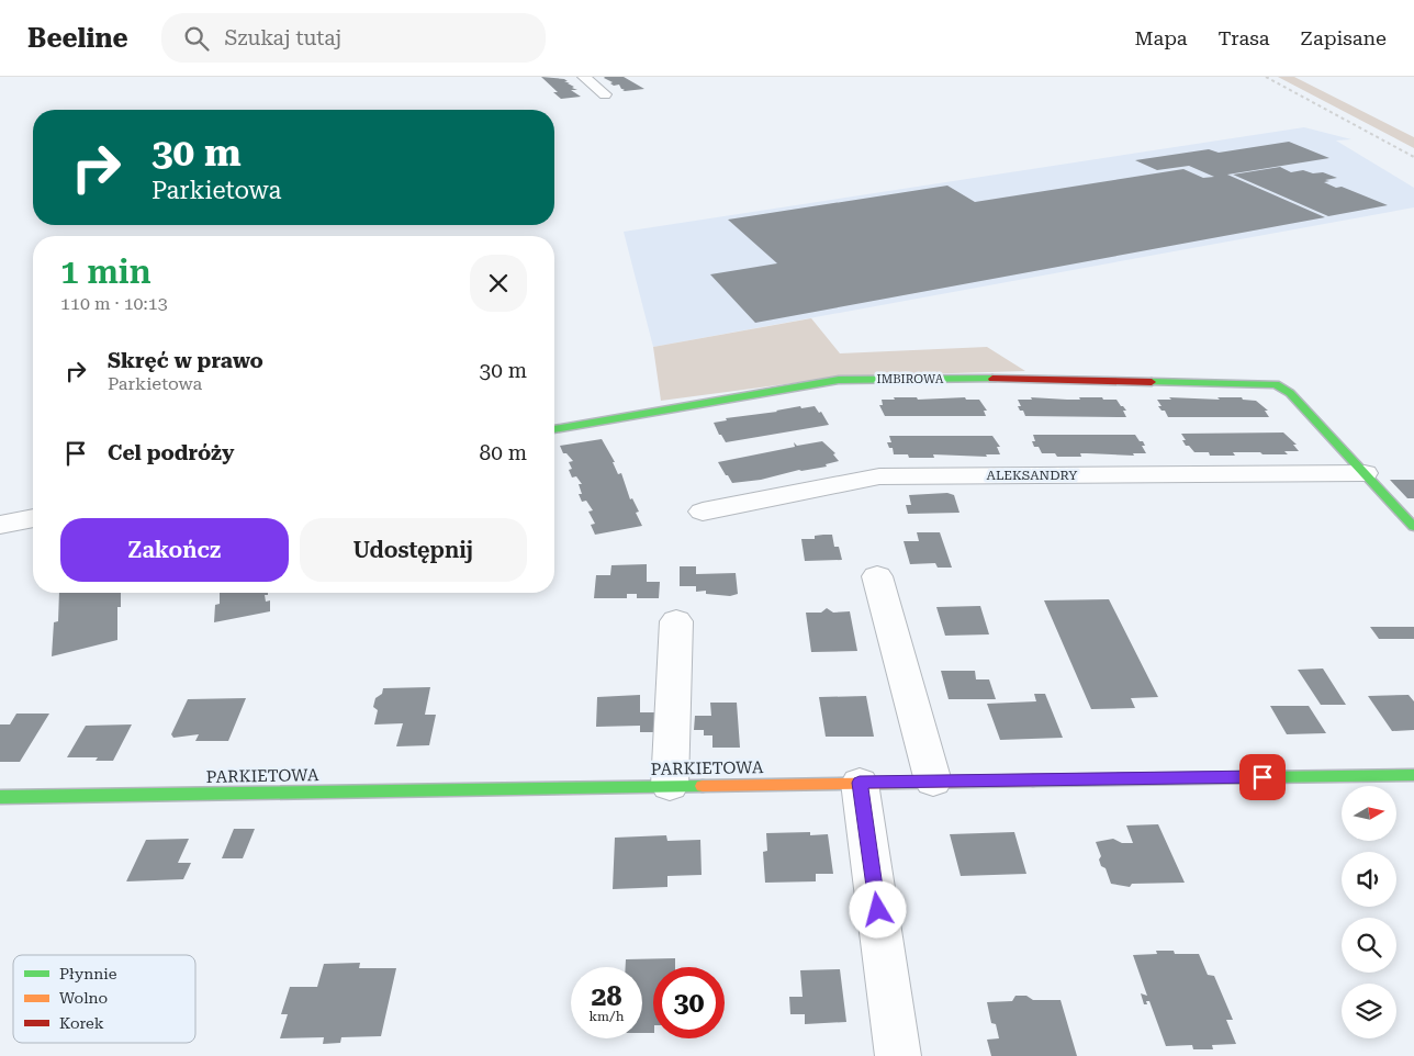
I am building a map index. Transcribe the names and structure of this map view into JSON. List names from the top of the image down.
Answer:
{
  "streets": {
    "street": ["IMBIROWA", "ALEKSANDRY", "PARKIETOWA"]
  },
  "crossings": [
    ["IMBIROWA", "ALEKSANDRY"]
  ],
  "legend": ["Płynnie", "Wolno", "Korek"],
  "north": "right",
  "page": {
    "header": "Beeline",
    "search": "Szukaj tutaj",
    "nav": ["Mapa", "Trasa", "Zapisane"],
    "turn": ["30 m", "Parkietowa"],
    "heading": ["1 min", "110 m · 10:13"],
    "list": [
      {
        "name": "Skręć w prawo",
        "note": "Parkietowa",
        "value": "30 m"
      },
      {
        "name": "Cel podróży",
        "value": "80 m"
      }
    ],
    "buttons": ["Zakończ", "Udostępnij"],
    "speed": "28 km/h",
    "limit": "30"
  }
}
